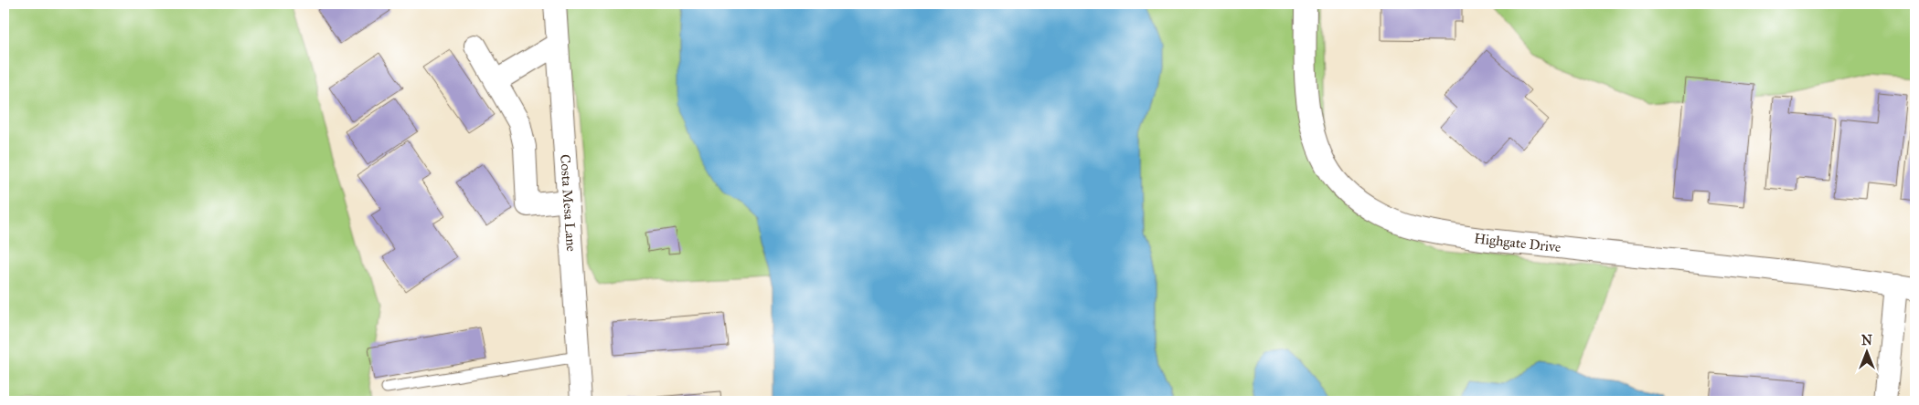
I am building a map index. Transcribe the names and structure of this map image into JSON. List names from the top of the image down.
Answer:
{
  "streets": {
    "street": ["Costa Mesa Lane", "Highgate Drive"]
  },
  "north": "top"
}
